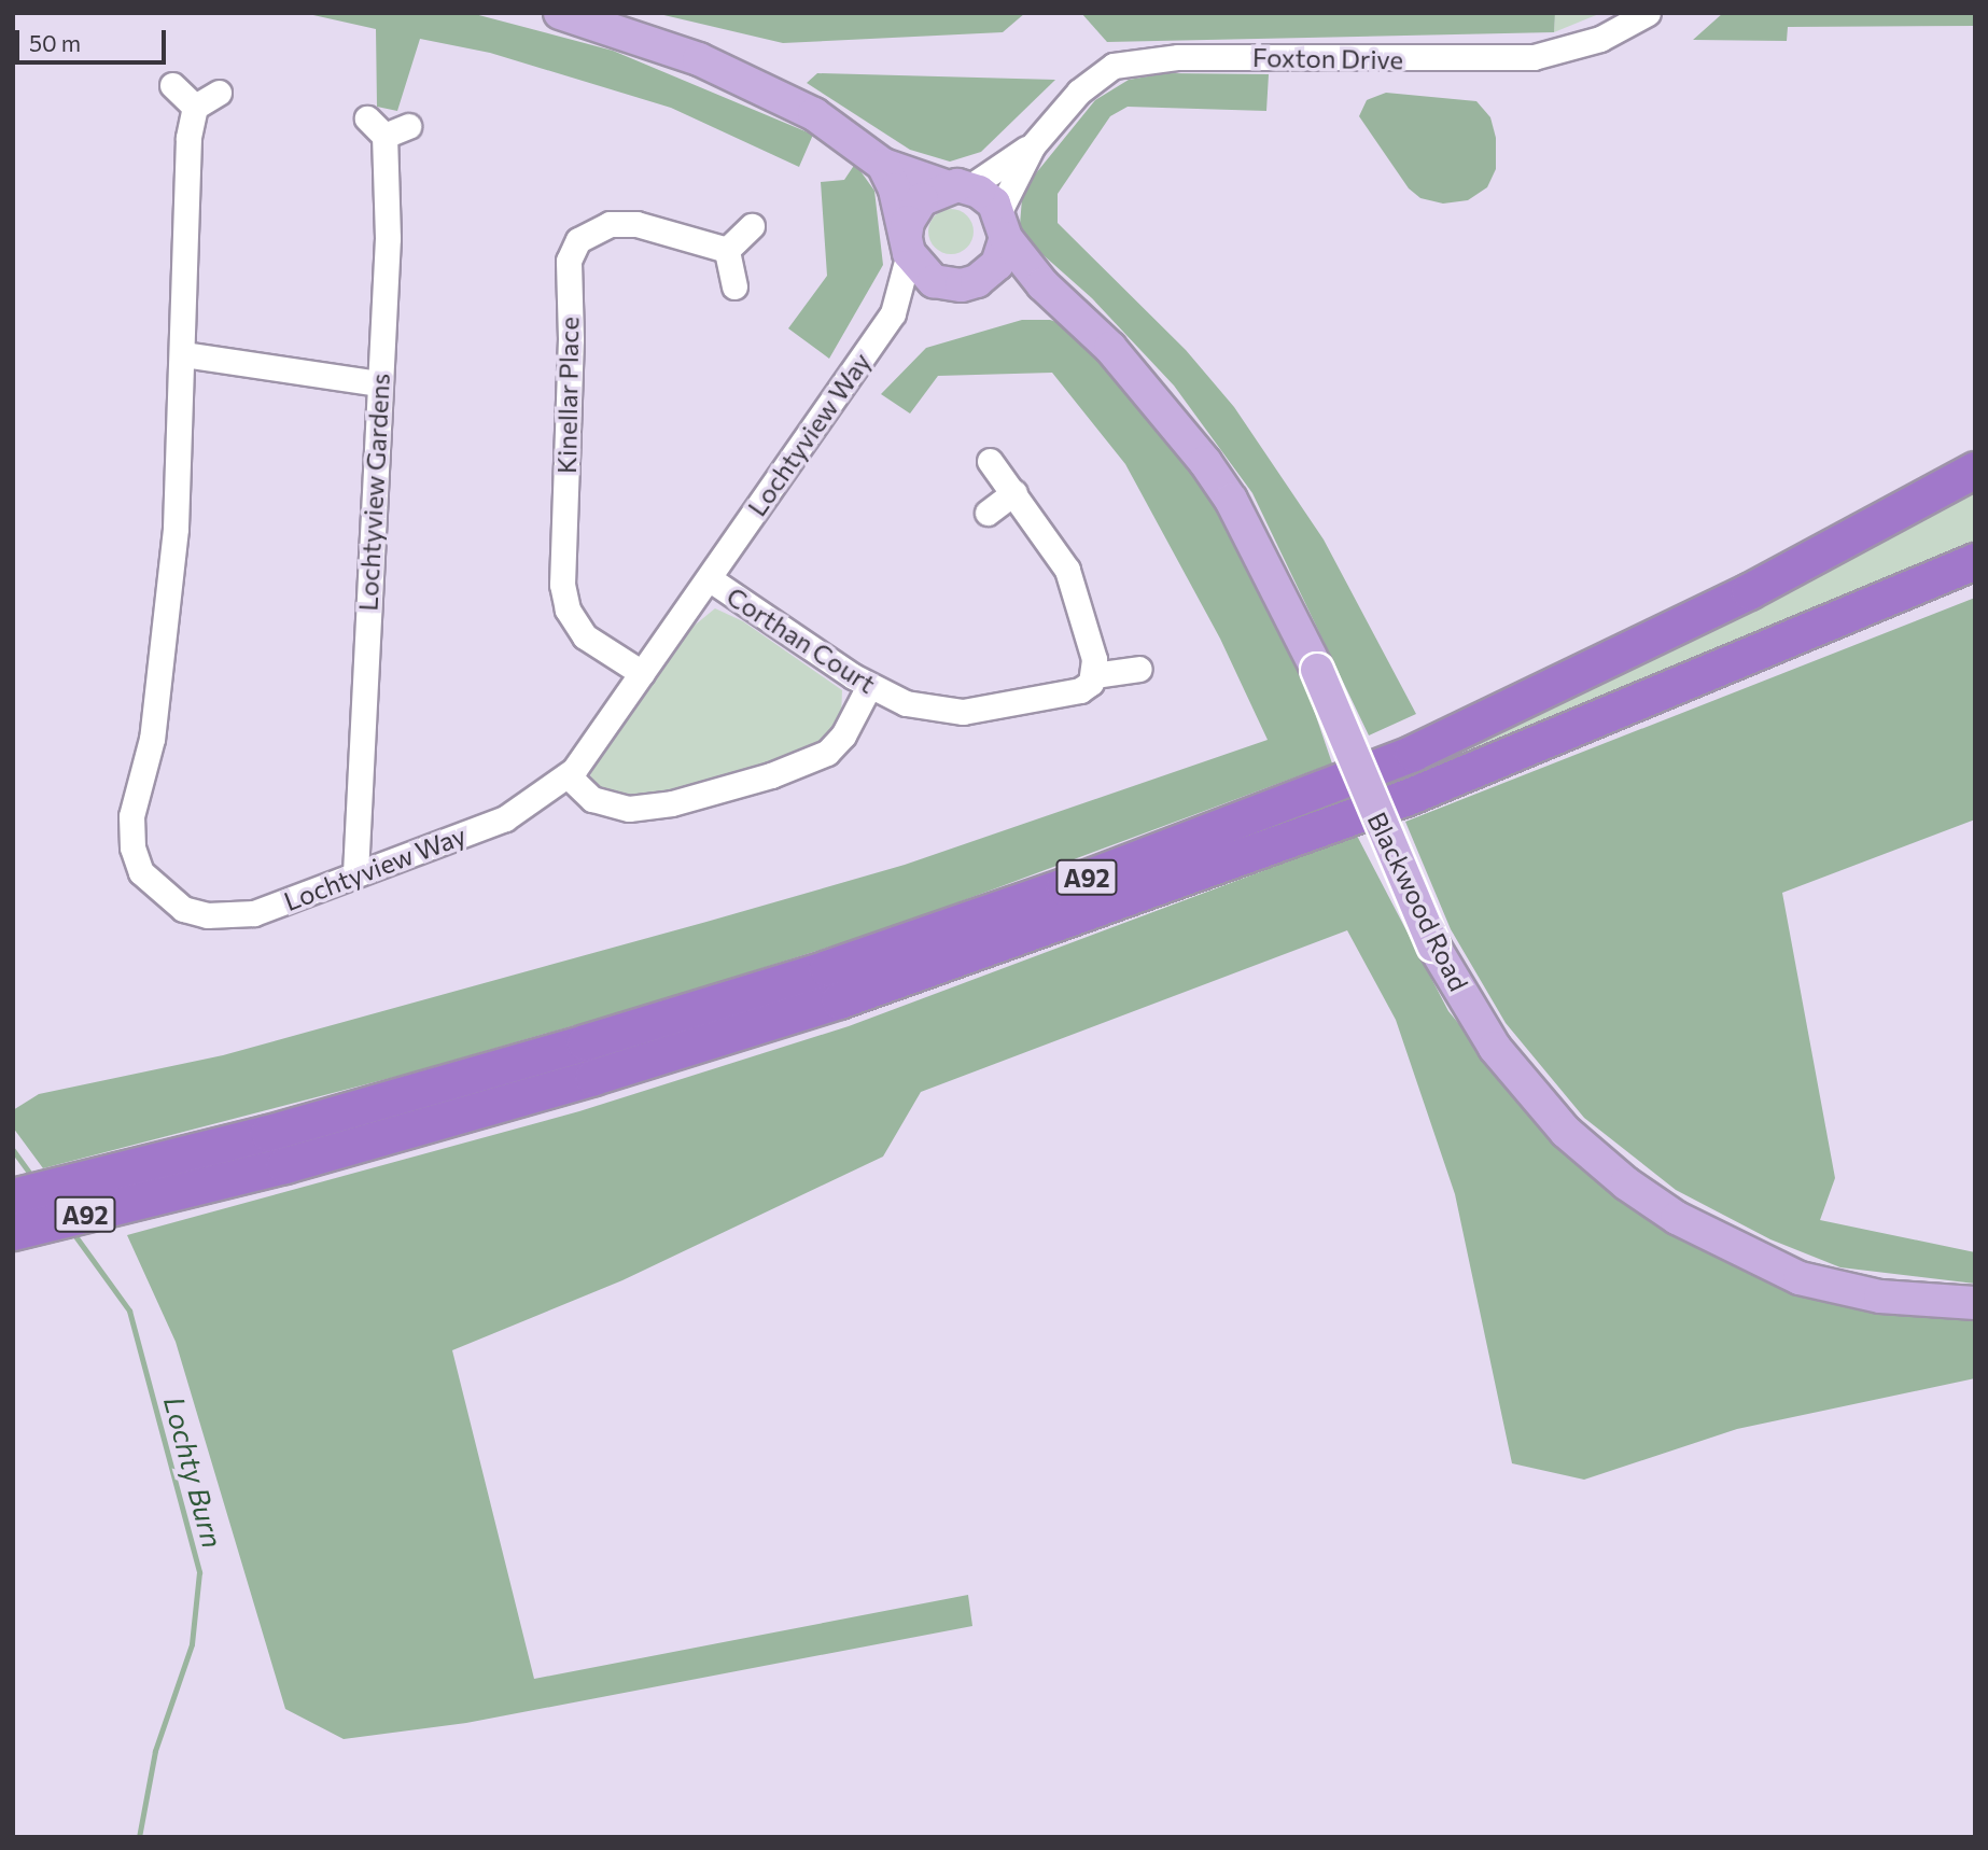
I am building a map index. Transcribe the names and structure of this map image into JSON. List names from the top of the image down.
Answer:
{
  "streets": {
    "highway": ["A92"],
    "main road": ["Blackwood Road"],
    "street": [
      "Foxton Drive",
      "Kinellar Place",
      "Lochtyview Way",
      "Lochtyview Gardens",
      "Corthan Court"
    ]
  },
  "crossings": [
    ["Foxton Drive", "Lochtyview Way"],
    ["Foxton Drive", "Blackwood Road"],
    ["Kinellar Place", "Lochtyview Way"],
    ["Lochtyview Way", "Lochtyview Gardens"],
    ["Lochtyview Way", "Corthan Court"],
    ["Lochtyview Way", "Blackwood Road"]
  ],
  "water": ["Lochty Burn"],
  "scale_bar": "50 m"
}
